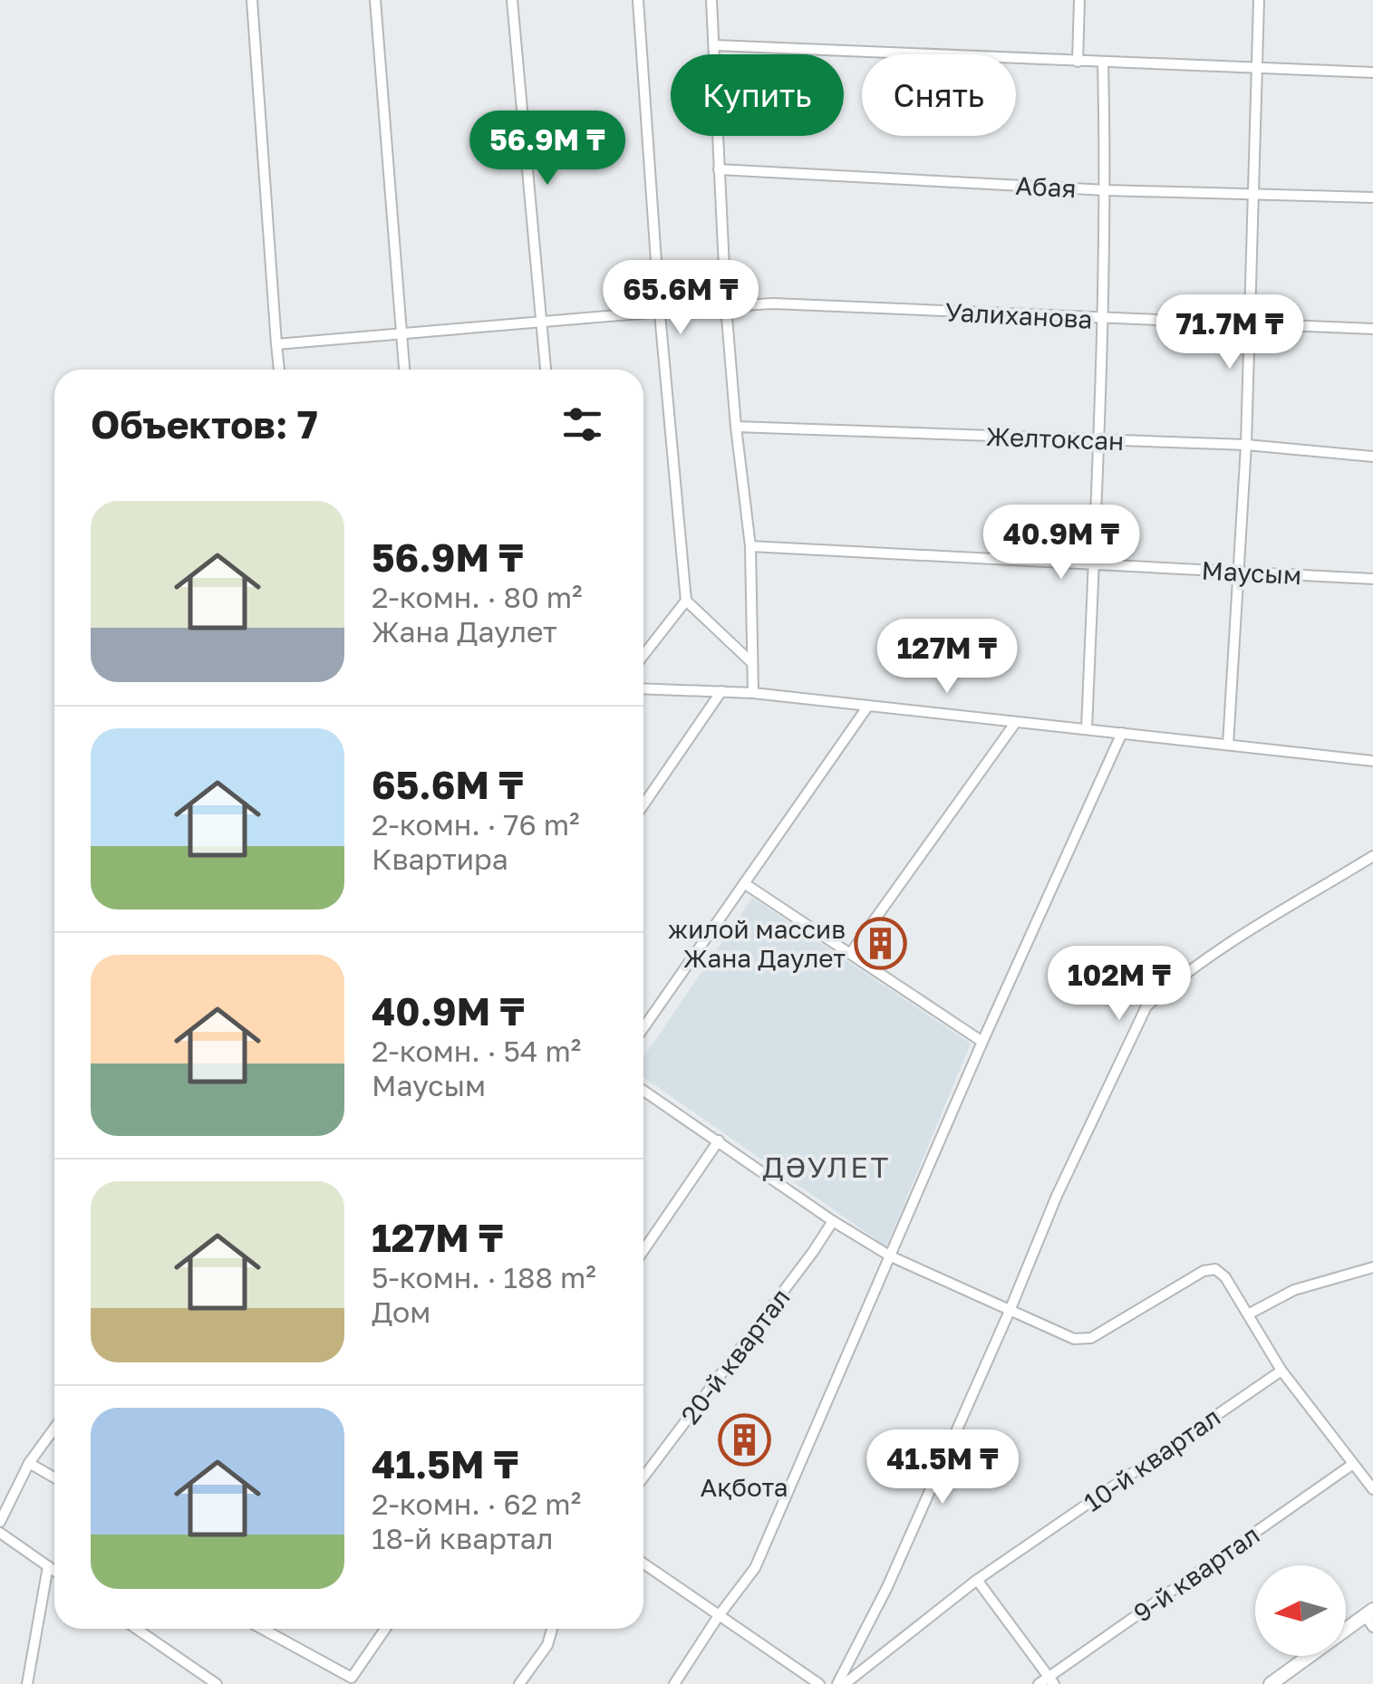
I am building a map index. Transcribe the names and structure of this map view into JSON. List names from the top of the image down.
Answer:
{
  "streets": {
    "street": [
      "Абая",
      "Уалиханова",
      "Желтоксан",
      "Маусым",
      "20-й квартал",
      "10-й квартал",
      "9-й квартал"
    ]
  },
  "districts": ["ДӘУЛЕТ"],
  "places": {
    "building": ["жилой массив Жана Даулет", "Ақбота"]
  },
  "north": "left",
  "page": {
    "chip": ["Купить", "Снять"],
    "price": [
      "56.9M ₸",
      "65.6M ₸",
      "71.7M ₸",
      "40.9M ₸",
      "127M ₸",
      "102M ₸",
      "41.5M ₸"
    ],
    "heading": "Объектов: 7",
    "list": [
      {
        "name": "56.9M ₸",
        "note": "2-комн. · 80 m² · Жана Даулет"
      },
      {
        "name": "65.6M ₸",
        "note": "2-комн. · 76 m² · Квартира"
      },
      {
        "name": "40.9M ₸",
        "note": "2-комн. · 54 m² · Маусым"
      },
      {
        "name": "127M ₸",
        "note": "5-комн. · 188 m² · Дом"
      },
      {
        "name": "41.5M ₸",
        "note": "2-комн. · 62 m² · 18-й квартал"
      }
    ]
  }
}
